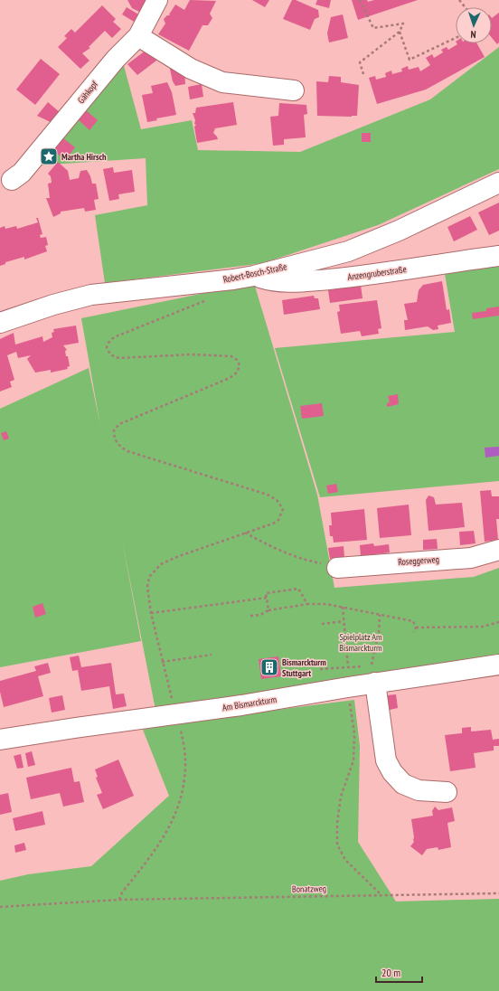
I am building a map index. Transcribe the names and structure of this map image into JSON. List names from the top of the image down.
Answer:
{
  "streets": {
    "street": [
      "Gähkopf",
      "Robert-Bosch-Straße",
      "Anzengruberstraße",
      "Roseggerweg",
      "Am Bismarckturm"
    ],
    "path": ["Bonatzweg"]
  },
  "crossings": [
    ["Robert-Bosch-Straße", "Anzengruberstraße"]
  ],
  "parks": ["Spielplatz Am Bismarckturm"],
  "places": {
    "place": ["Martha Hirsch"],
    "building": ["Bismarckturm Stuttgart"]
  },
  "scale_bar": "20 m",
  "north": "bottom"
}
